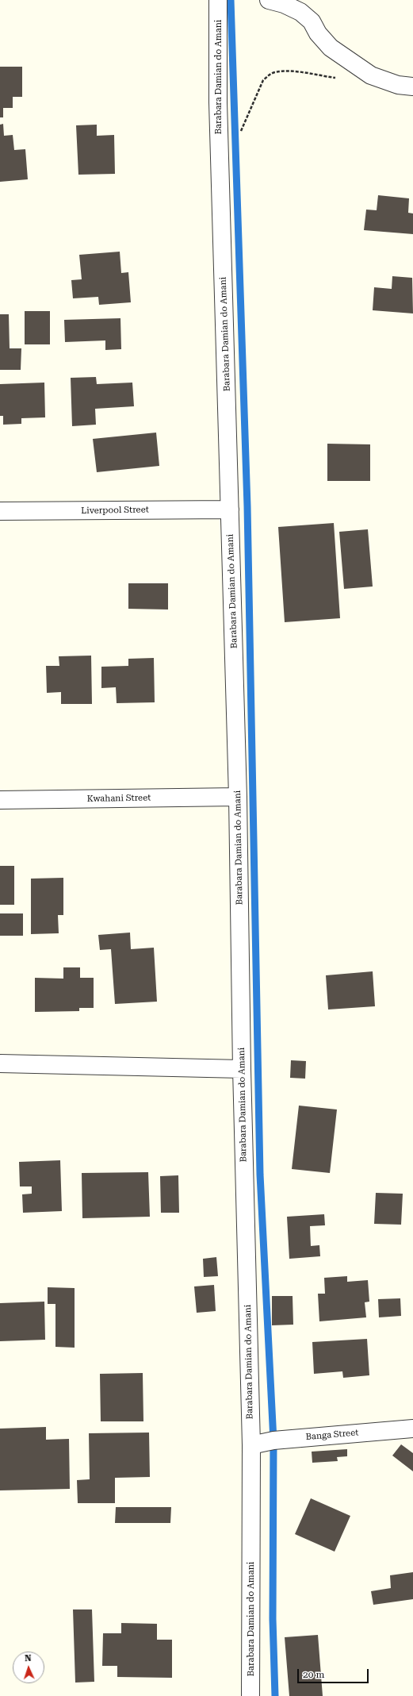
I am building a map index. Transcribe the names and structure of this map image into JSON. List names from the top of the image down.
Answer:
{
  "streets": {
    "street": [
      "Barabara Damian do Amani",
      "Liverpool Street",
      "Kwahani Street",
      "Banga Street"
    ]
  },
  "crossings": [
    ["Barabara Damian do Amani", "Liverpool Street"],
    ["Barabara Damian do Amani", "Kwahani Street"],
    ["Barabara Damian do Amani", "Banga Street"]
  ],
  "scale_bar": "20 m",
  "north": "top"
}
